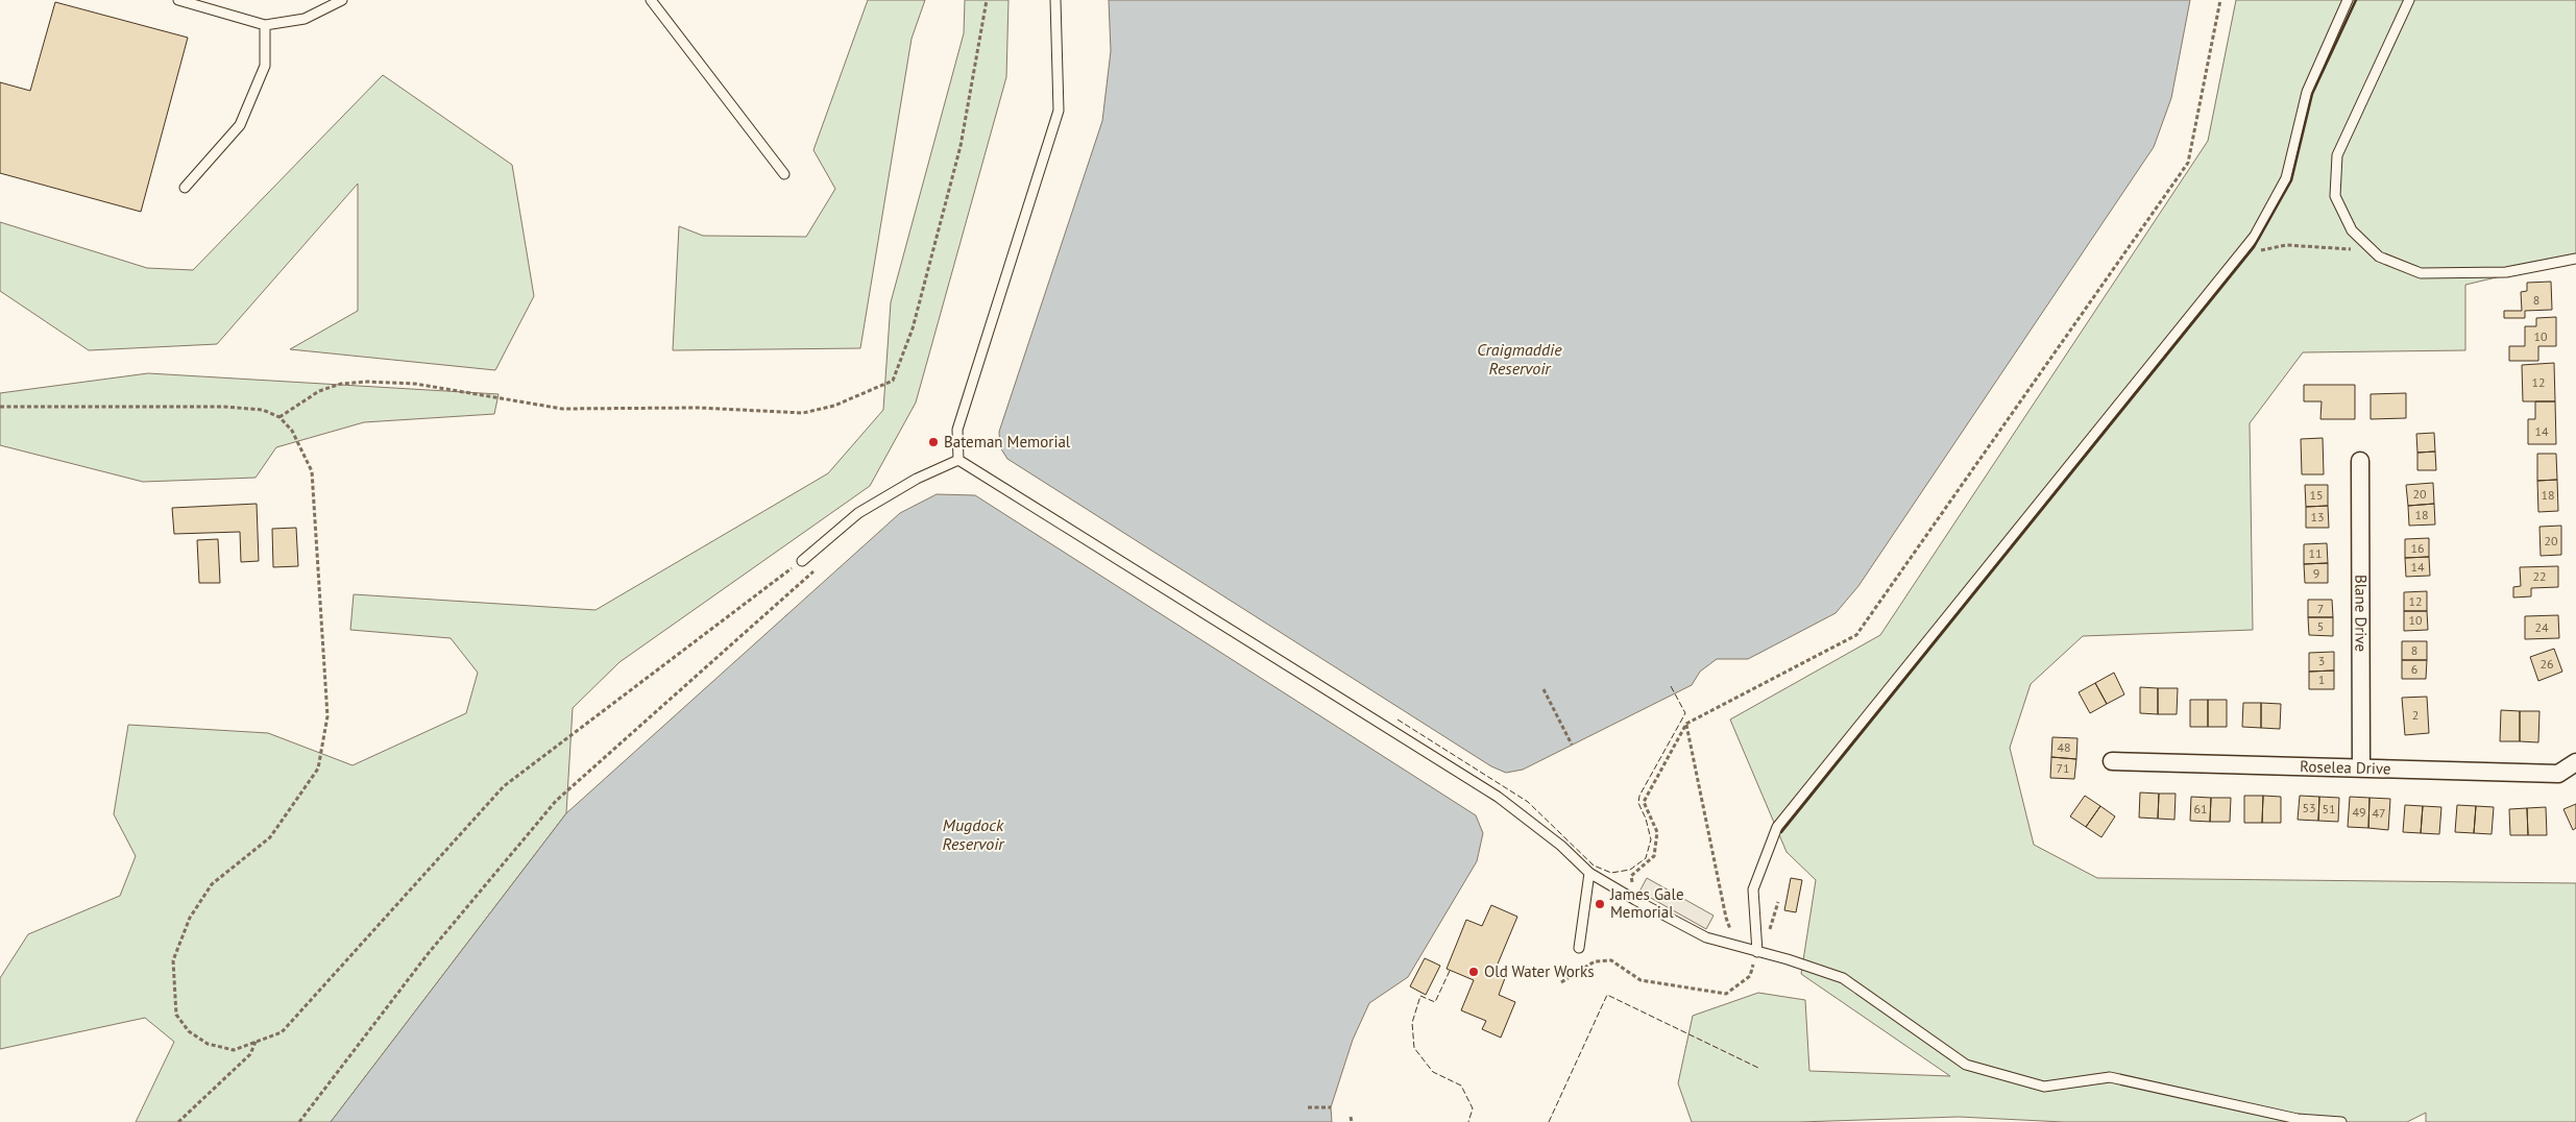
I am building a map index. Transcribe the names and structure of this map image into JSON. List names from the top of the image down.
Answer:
{
  "streets": {
    "street": ["Blane Drive", "Roselea Drive"]
  },
  "crossings": [
    ["Blane Drive", "Roselea Drive"]
  ],
  "water": ["Craigmaddie Reservoir", "Mugdock Reservoir"],
  "places": ["Bateman Memorial", "James Gale Memorial", "Old Water Works"],
  "house_numbers": [
    "8",
    "10",
    "12",
    "14",
    "20",
    "15",
    "18",
    "18",
    "13",
    "20",
    "16",
    "11",
    "14",
    "9",
    "22",
    "12",
    "7",
    "10",
    "5",
    "24",
    "8",
    "3",
    "26",
    "6",
    "1",
    "2",
    "48",
    "71",
    "53",
    "61",
    "51",
    "49",
    "47"
  ]
}
